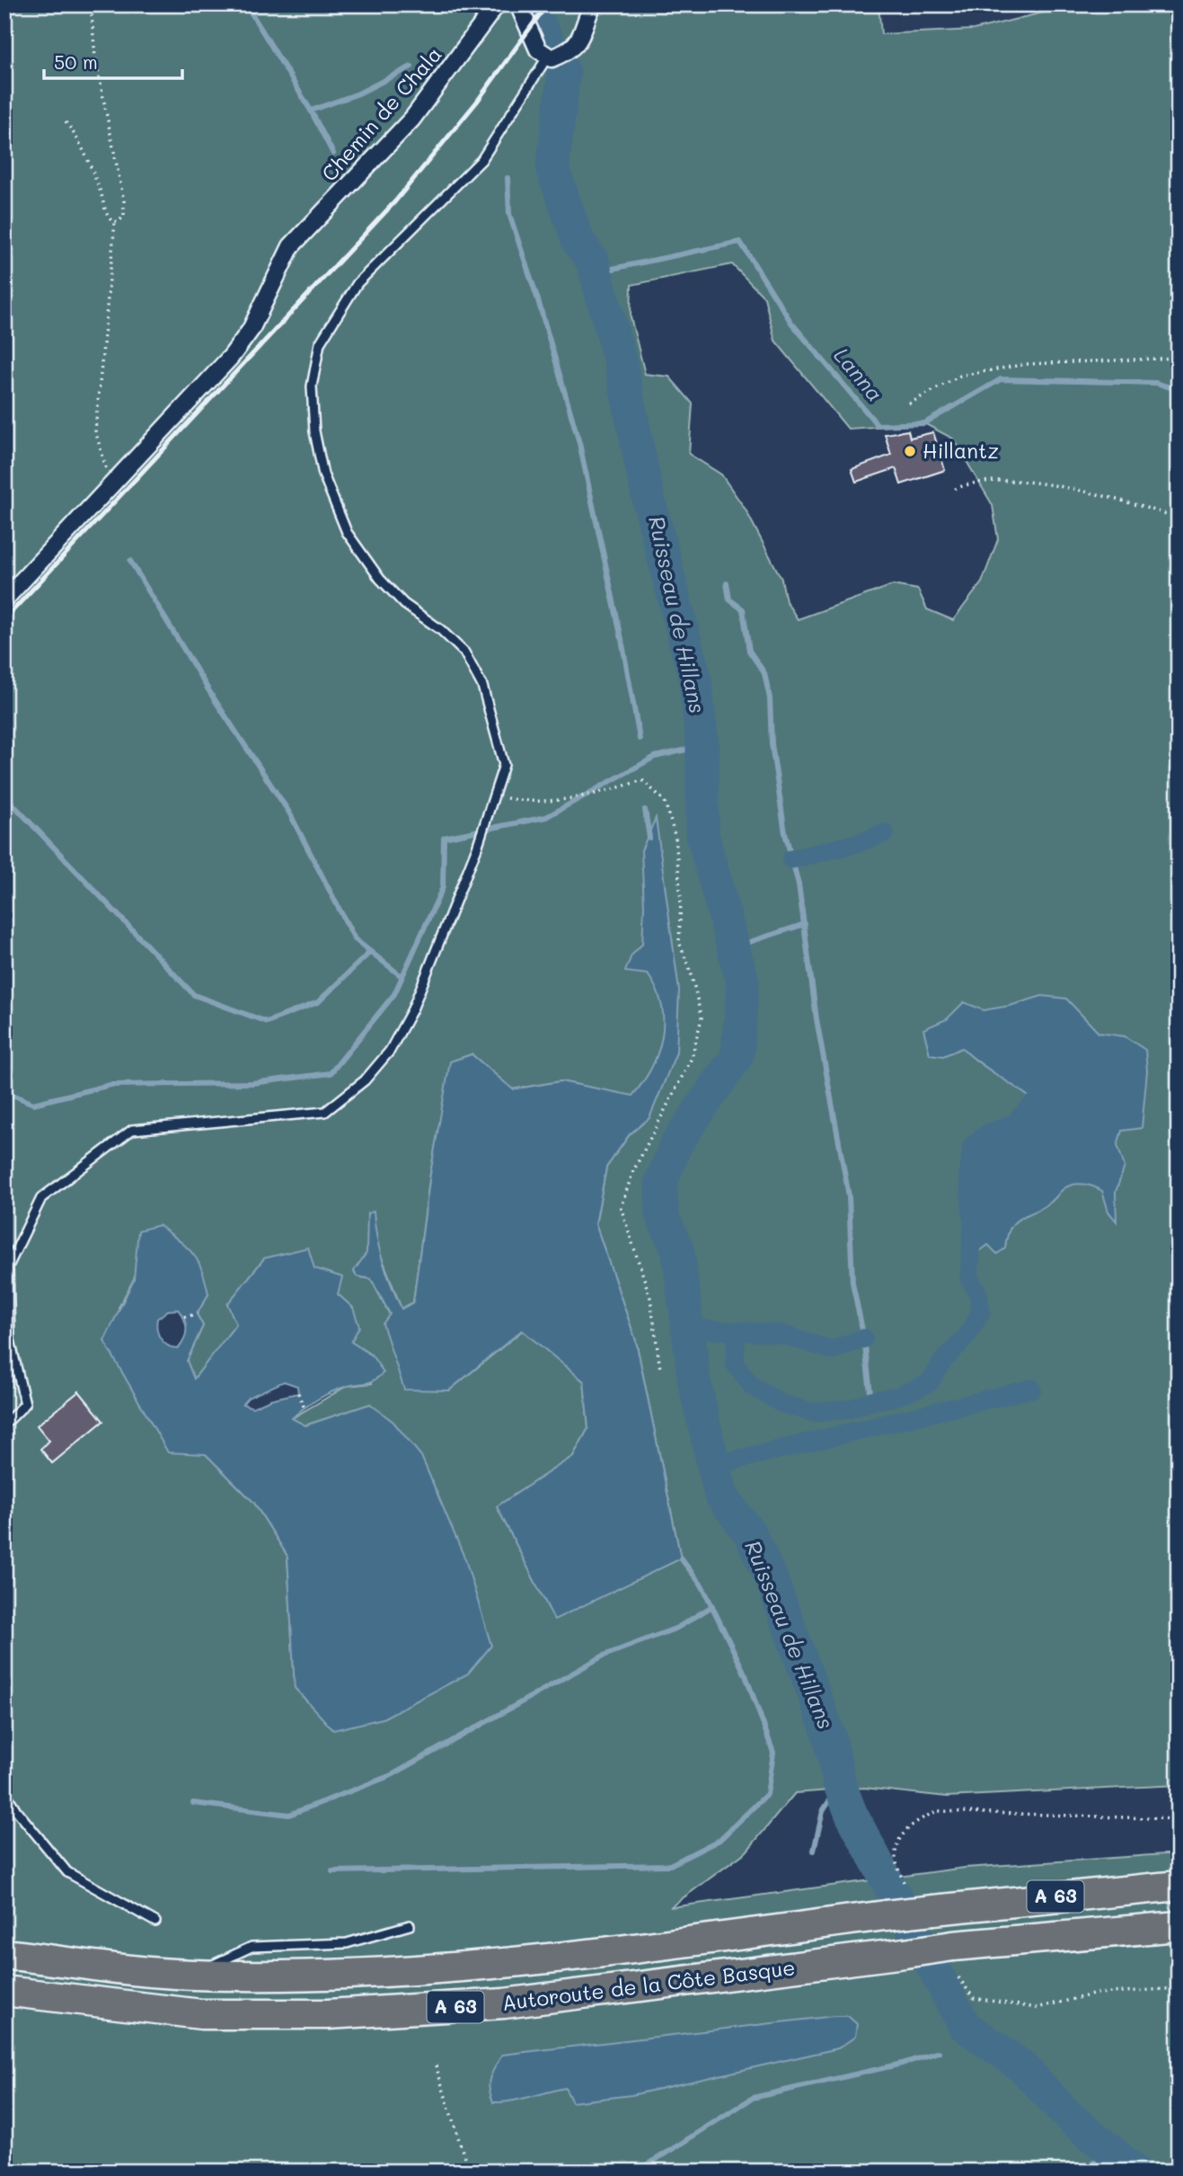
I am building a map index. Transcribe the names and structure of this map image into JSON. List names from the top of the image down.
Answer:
{
  "streets": {
    "highway": ["A 63", "Autoroute de la Côte Basque"],
    "street": ["Chemin de Chala"]
  },
  "water": ["Lanna", "Ruisseau de Hillans"],
  "places": ["Hillantz"],
  "scale_bar": "50 m"
}
